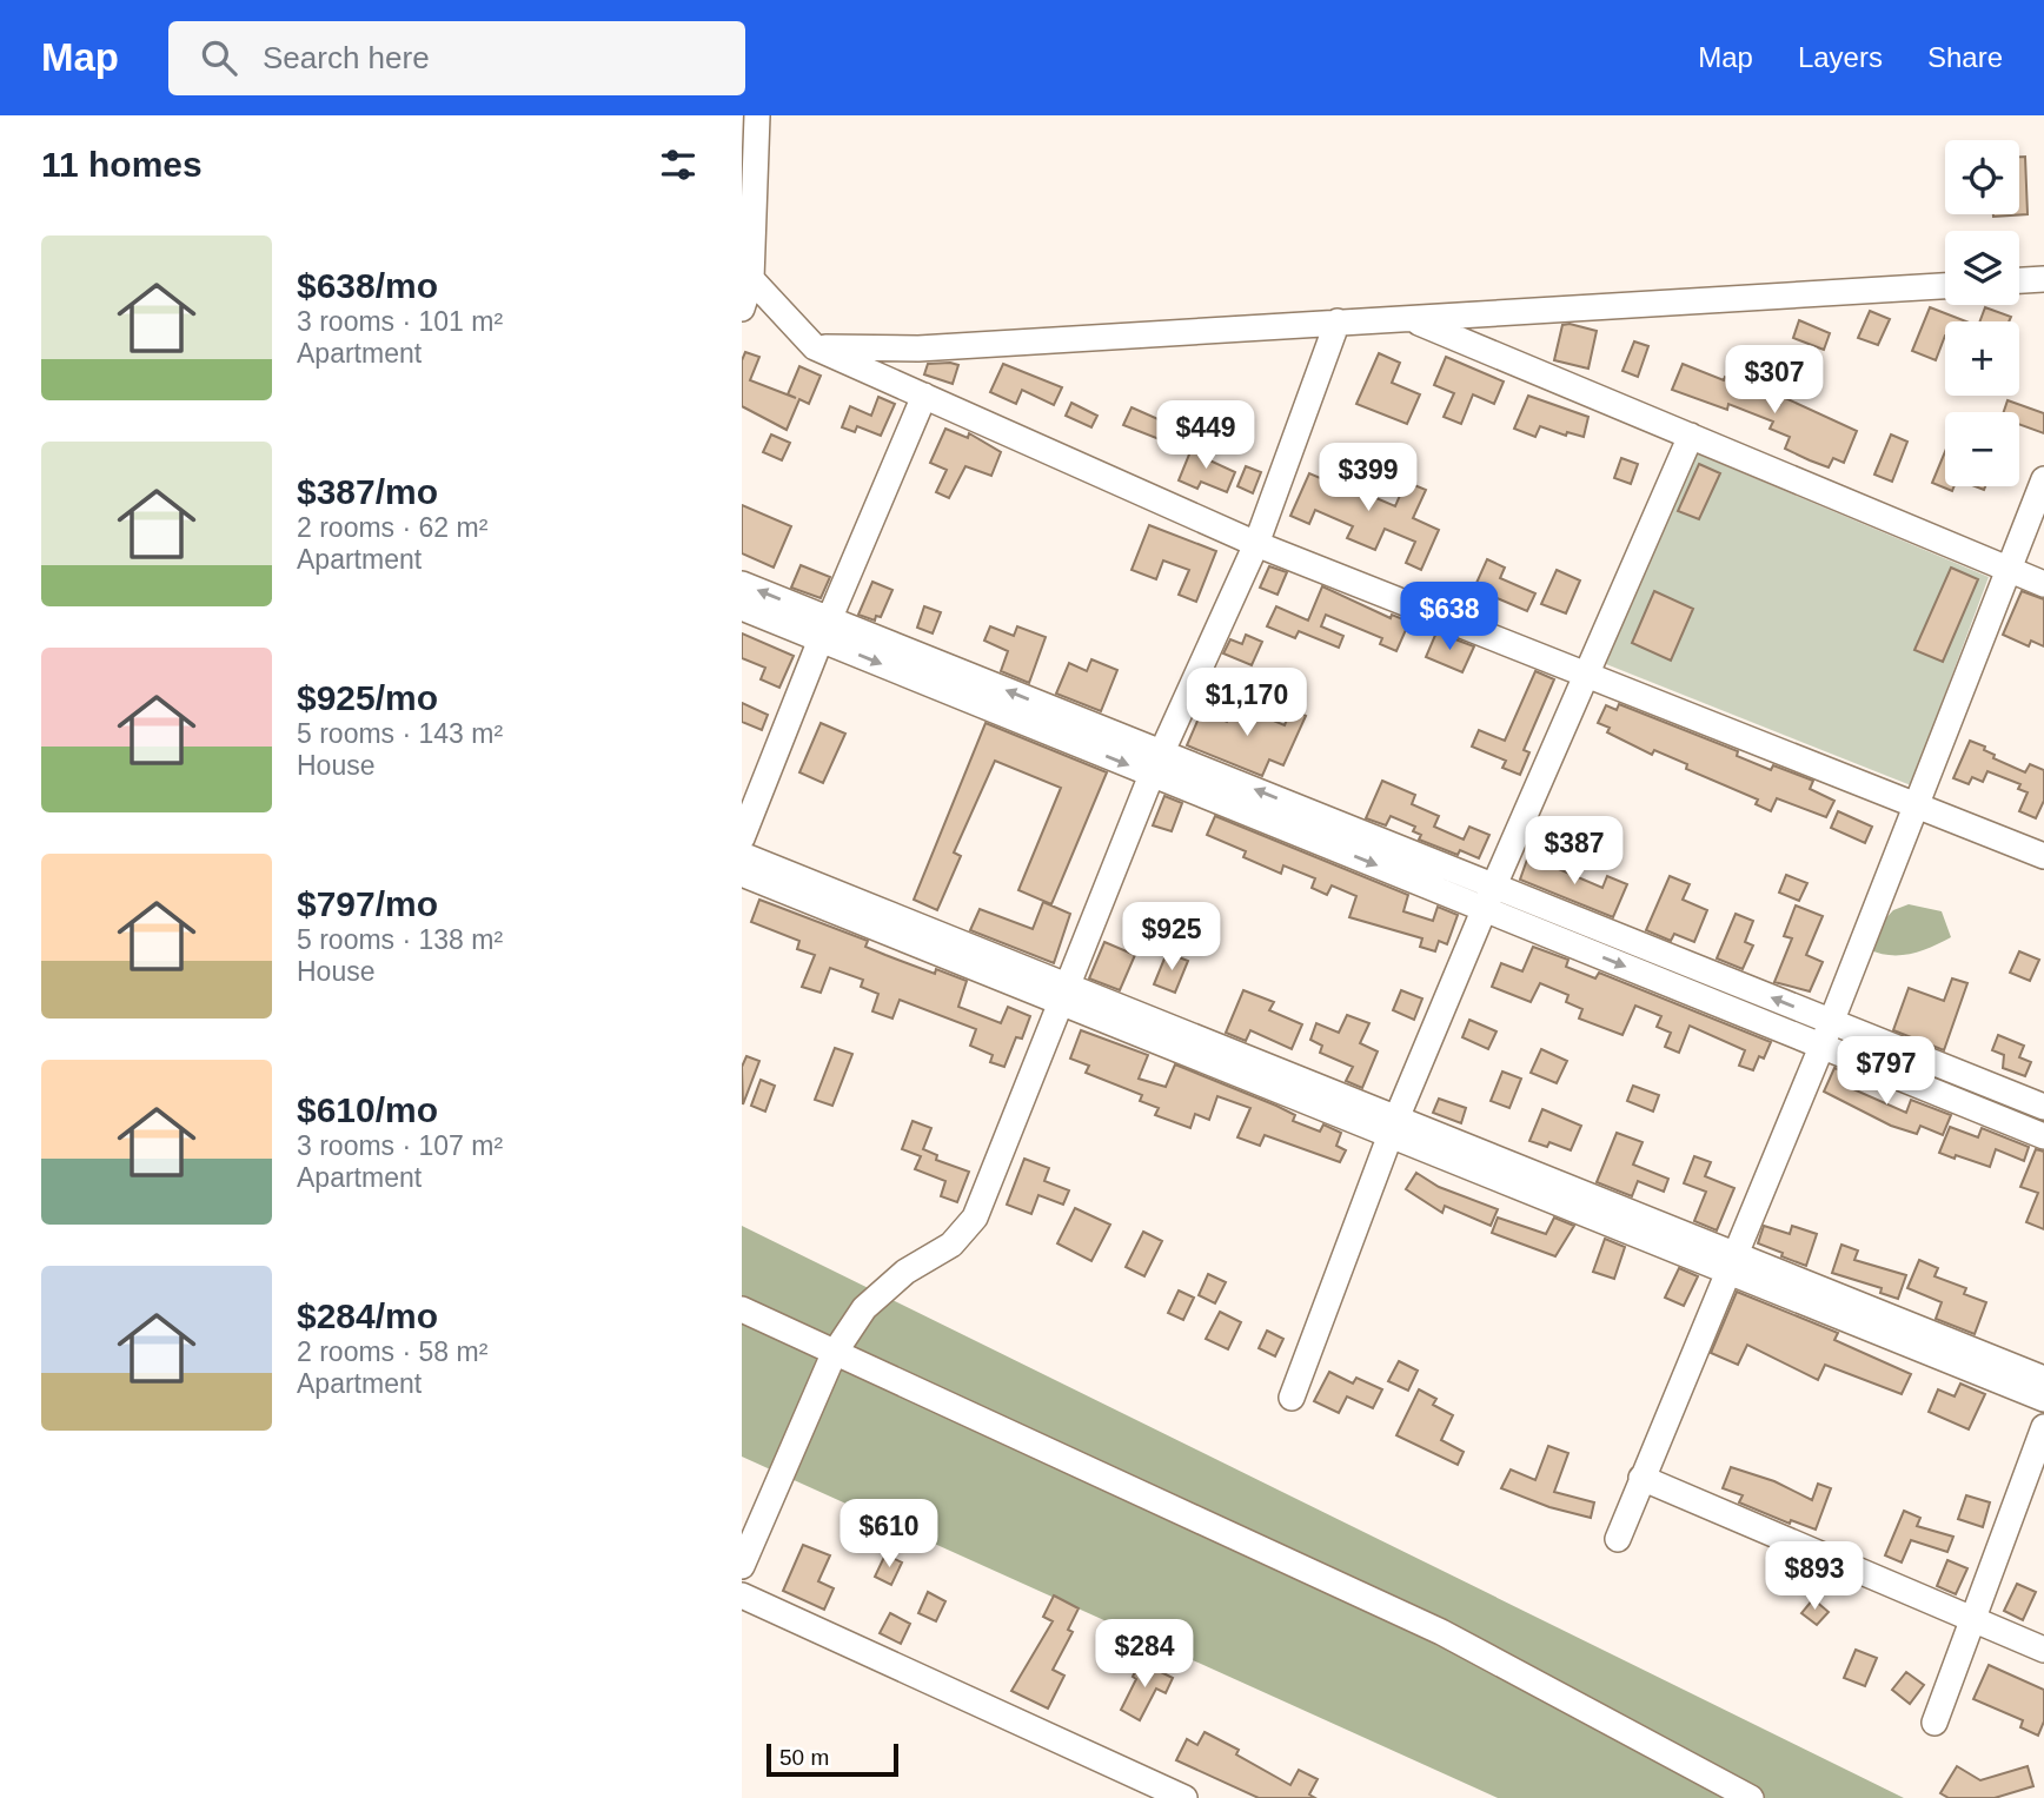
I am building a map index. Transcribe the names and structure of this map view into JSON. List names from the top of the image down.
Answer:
{
  "scale_bar": "50 m",
  "page": {
    "header": "Map",
    "search": "Search here",
    "nav": ["Map", "Layers", "Share"],
    "heading": "11 homes",
    "map_buttons": ["+", "−"],
    "list": [
      {
        "name": "$638/mo",
        "note": "3 rooms · 101 m² · Apartment"
      },
      {
        "name": "$387/mo",
        "note": "2 rooms · 62 m² · Apartment"
      },
      {
        "name": "$925/mo",
        "note": "5 rooms · 143 m² · House"
      },
      {
        "name": "$797/mo",
        "note": "5 rooms · 138 m² · House"
      },
      {
        "name": "$610/mo",
        "note": "3 rooms · 107 m² · Apartment"
      },
      {
        "name": "$284/mo",
        "note": "2 rooms · 58 m² · Apartment"
      }
    ],
    "price": [
      "$307",
      "$449",
      "$399",
      "$638",
      "$1,170",
      "$387",
      "$925",
      "$797",
      "$610",
      "$893",
      "$284"
    ],
    "scale": "50 m"
  }
}
